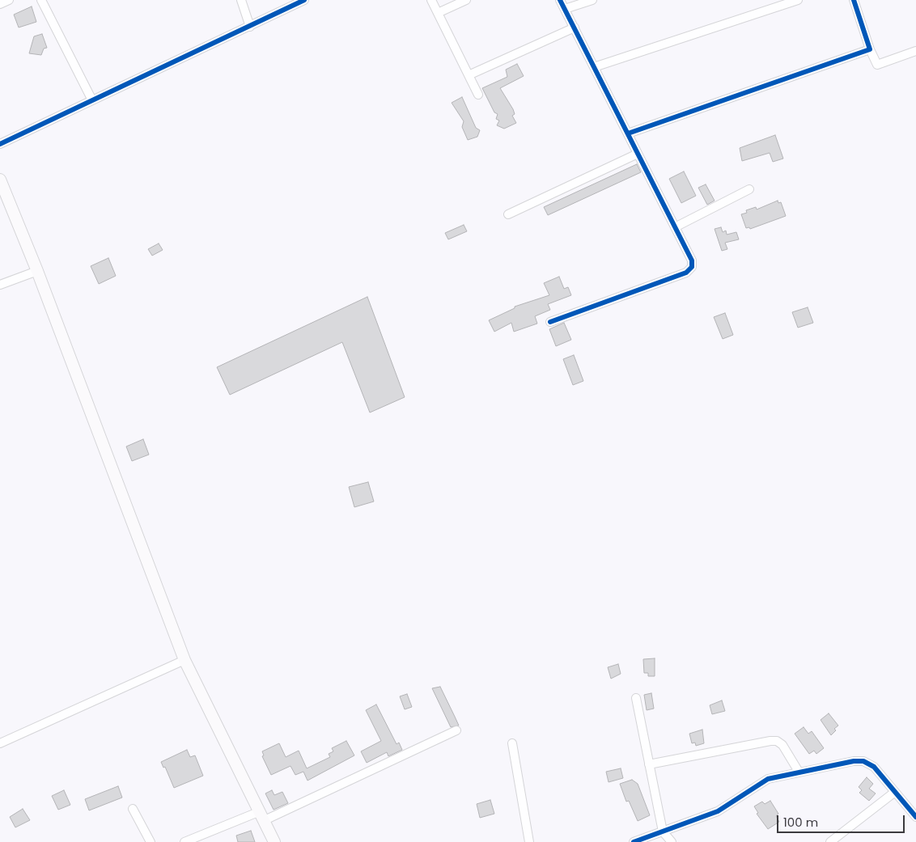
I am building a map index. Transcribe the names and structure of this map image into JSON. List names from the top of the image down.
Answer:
{
  "scale_bar": "100 m"
}
